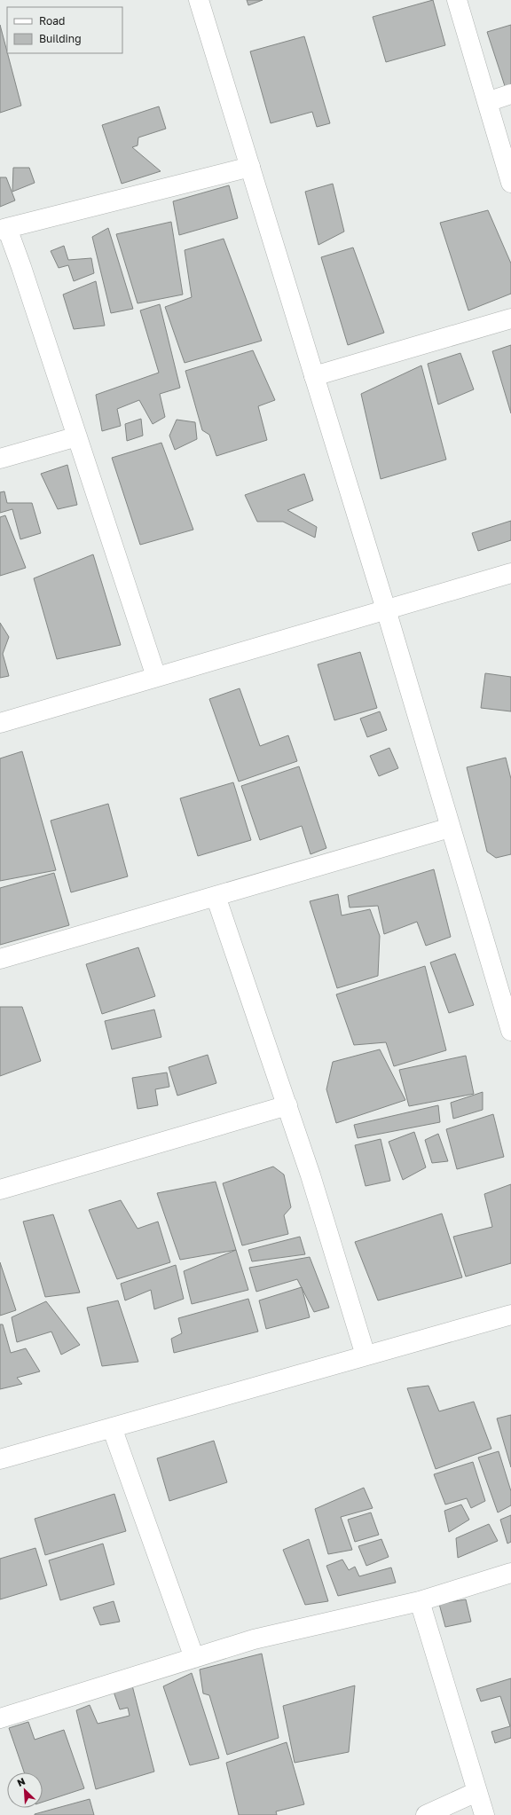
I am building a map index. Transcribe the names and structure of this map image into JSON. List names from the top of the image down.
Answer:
{
  "legend": ["Road", "Building"],
  "north": "top left"
}
